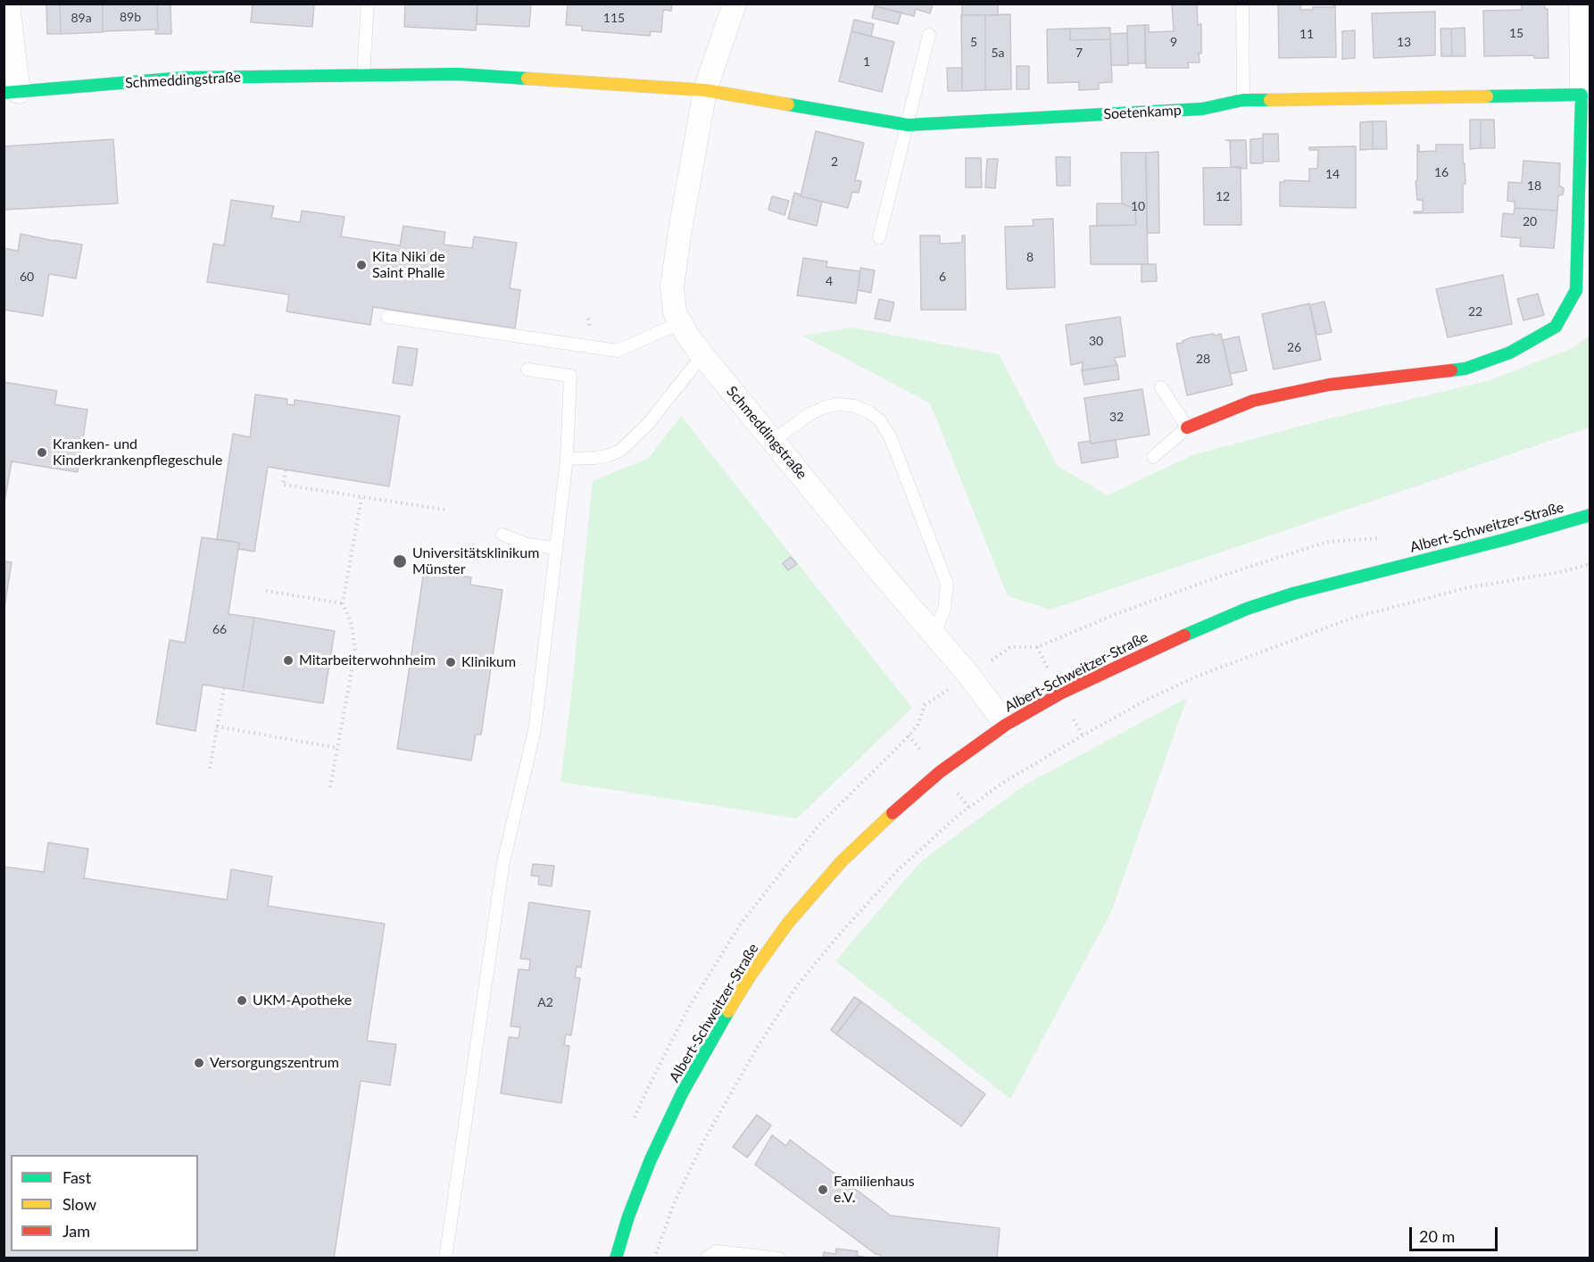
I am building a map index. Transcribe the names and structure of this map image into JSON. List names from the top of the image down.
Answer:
{
  "streets": {
    "street": ["Schmeddingstraße", "Soetenkamp", "Albert-Schweitzer-Straße"]
  },
  "crossings": [
    ["Schmeddingstraße", "Soetenkamp"],
    ["Schmeddingstraße", "Albert-Schweitzer-Straße"]
  ],
  "places": [
    "Kita Niki de Saint Phalle",
    "Kranken- und Kinderkrankenpflegeschule",
    "Universitätsklinikum Münster",
    "Mitarbeiterwohnheim",
    "Klinikum",
    "UKM-Apotheke",
    "Versorgungszentrum",
    "Familienhaus e.V."
  ],
  "house_numbers": [
    "89b",
    "89a",
    "115",
    "15",
    "11",
    "5",
    "9",
    "13",
    "5a",
    "7",
    "1",
    "2",
    "16",
    "14",
    "18",
    "12",
    "10",
    "20",
    "8",
    "60",
    "6",
    "4",
    "22",
    "30",
    "26",
    "28",
    "32",
    "66",
    "A2"
  ],
  "legend": ["Fast", "Slow", "Jam"],
  "scale_bar": "20 m"
}
